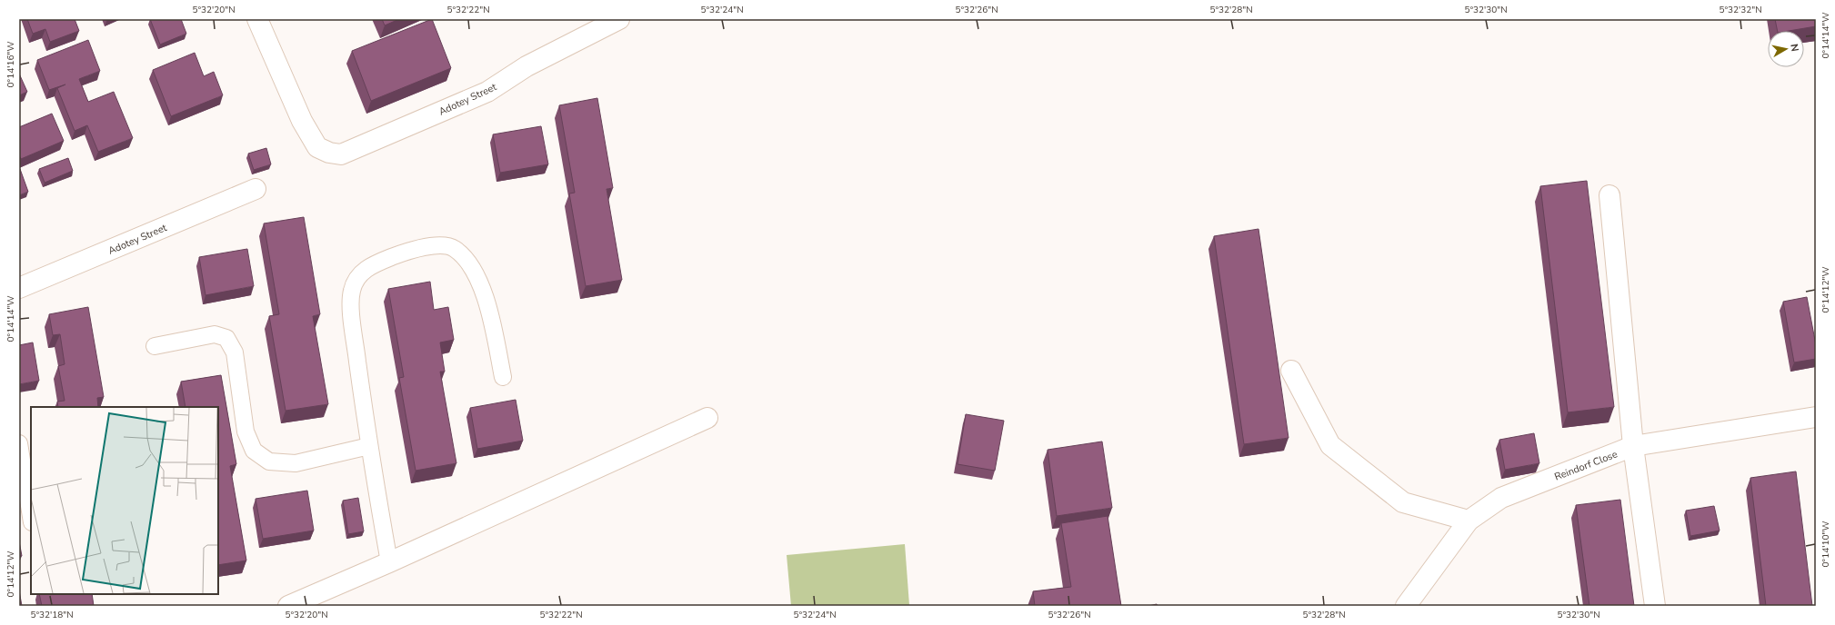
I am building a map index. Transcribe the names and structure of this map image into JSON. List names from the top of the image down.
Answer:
{
  "streets": {
    "street": ["Adotey Street", "Reindorf Close"]
  },
  "north": "right",
  "coordinates": [
    "5°32'20\"N",
    "5°32'22\"N",
    "5°32'24\"N",
    "5°32'26\"N",
    "5°32'28\"N",
    "5°32'30\"N",
    "5°32'32\"N",
    "0°14'14\"W",
    "0°14'16\"W",
    "0°14'12\"W",
    "0°14'10\"W",
    "5°32'18\"N"
  ]
}
